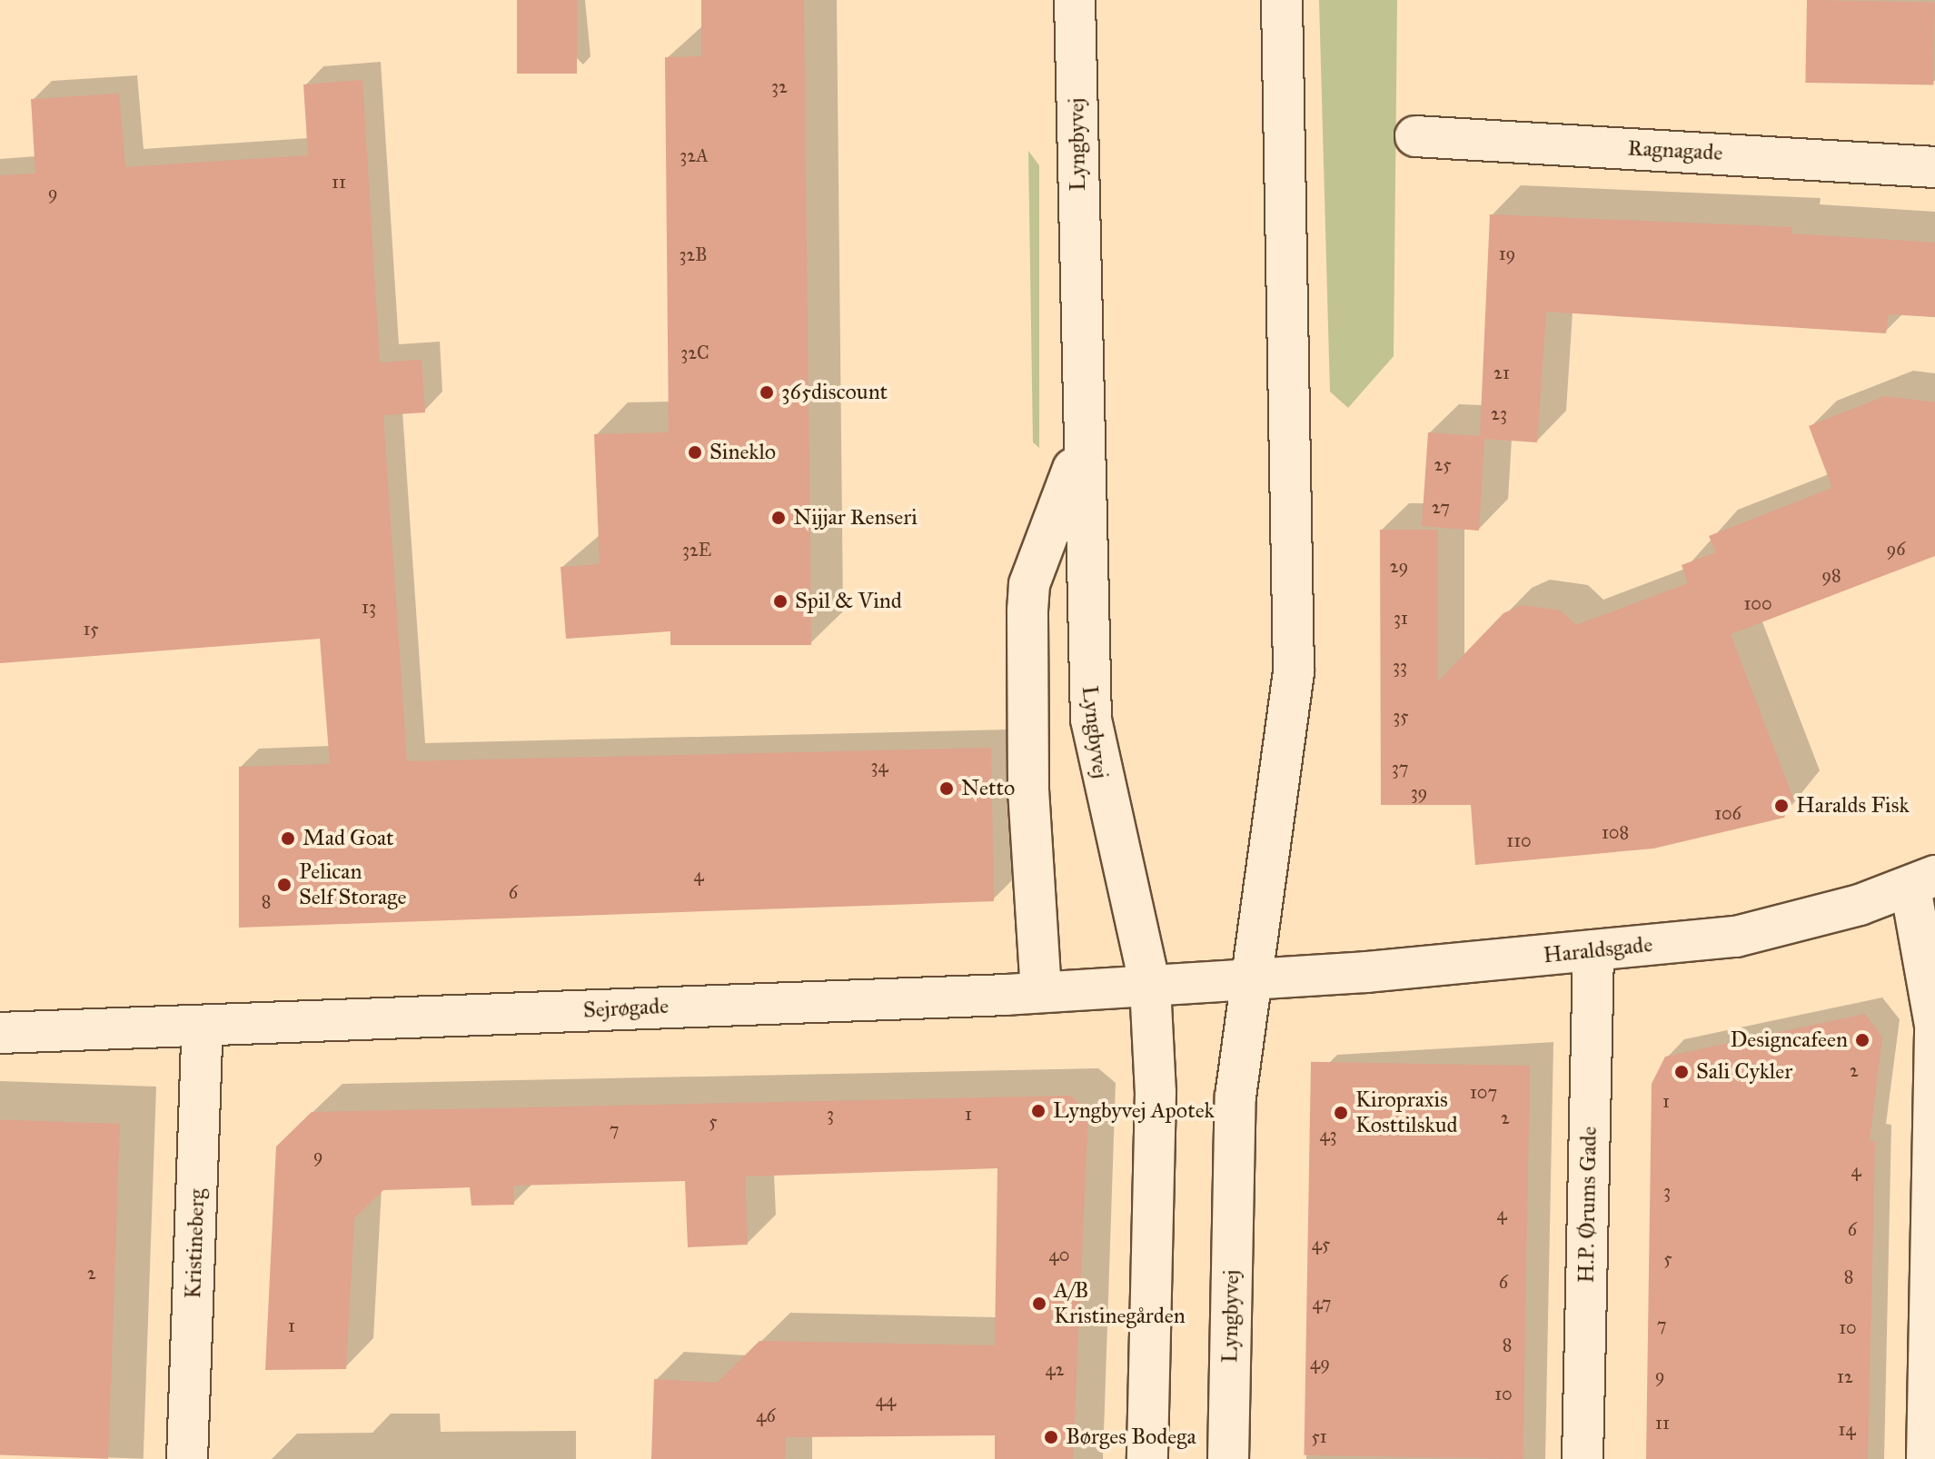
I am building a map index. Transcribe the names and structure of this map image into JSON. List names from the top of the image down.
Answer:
{
  "streets": {
    "street": [
      "Lyngbyvej",
      "Ragnagade",
      "Haraldsgade",
      "Sejrøgade",
      "H.P. Ørums Gade",
      "Kristineberg"
    ]
  },
  "crossings": [
    ["Lyngbyvej", "Haraldsgade"],
    ["Lyngbyvej", "Sejrøgade"],
    ["Haraldsgade", "Sejrøgade"],
    ["Haraldsgade", "H.P. Ørums Gade"],
    ["Sejrøgade", "Kristineberg"]
  ],
  "places": [
    "365discount",
    "Sineklo",
    "Nijjar Renseri",
    "Spil & Vind",
    "Netto",
    "Haralds Fisk",
    "Mad Goat",
    "Pelican Self Storage",
    "Designcafeen",
    "Sali Cykler",
    "Lyngbyvej Apotek",
    "Kiropraxis Kosttilskud",
    "A/B Kristinegården",
    "Børges Bodega"
  ],
  "house_numbers": [
    "32",
    "32A",
    "11",
    "9",
    "19",
    "32B",
    "32C",
    "21",
    "23",
    "25",
    "27",
    "96",
    "32E",
    "29",
    "98",
    "100",
    "13",
    "31",
    "15",
    "33",
    "35",
    "34",
    "37",
    "39",
    "106",
    "108",
    "110",
    "4",
    "6",
    "8",
    "2",
    "107",
    "1",
    "3",
    "1",
    "2",
    "5",
    "7",
    "43",
    "9",
    "4",
    "3",
    "4",
    "6",
    "45",
    "40",
    "5",
    "2",
    "8",
    "6",
    "47",
    "7",
    "1",
    "10",
    "8",
    "49",
    "42",
    "9",
    "12",
    "10",
    "44",
    "46",
    "11",
    "14",
    "51"
  ]
}
